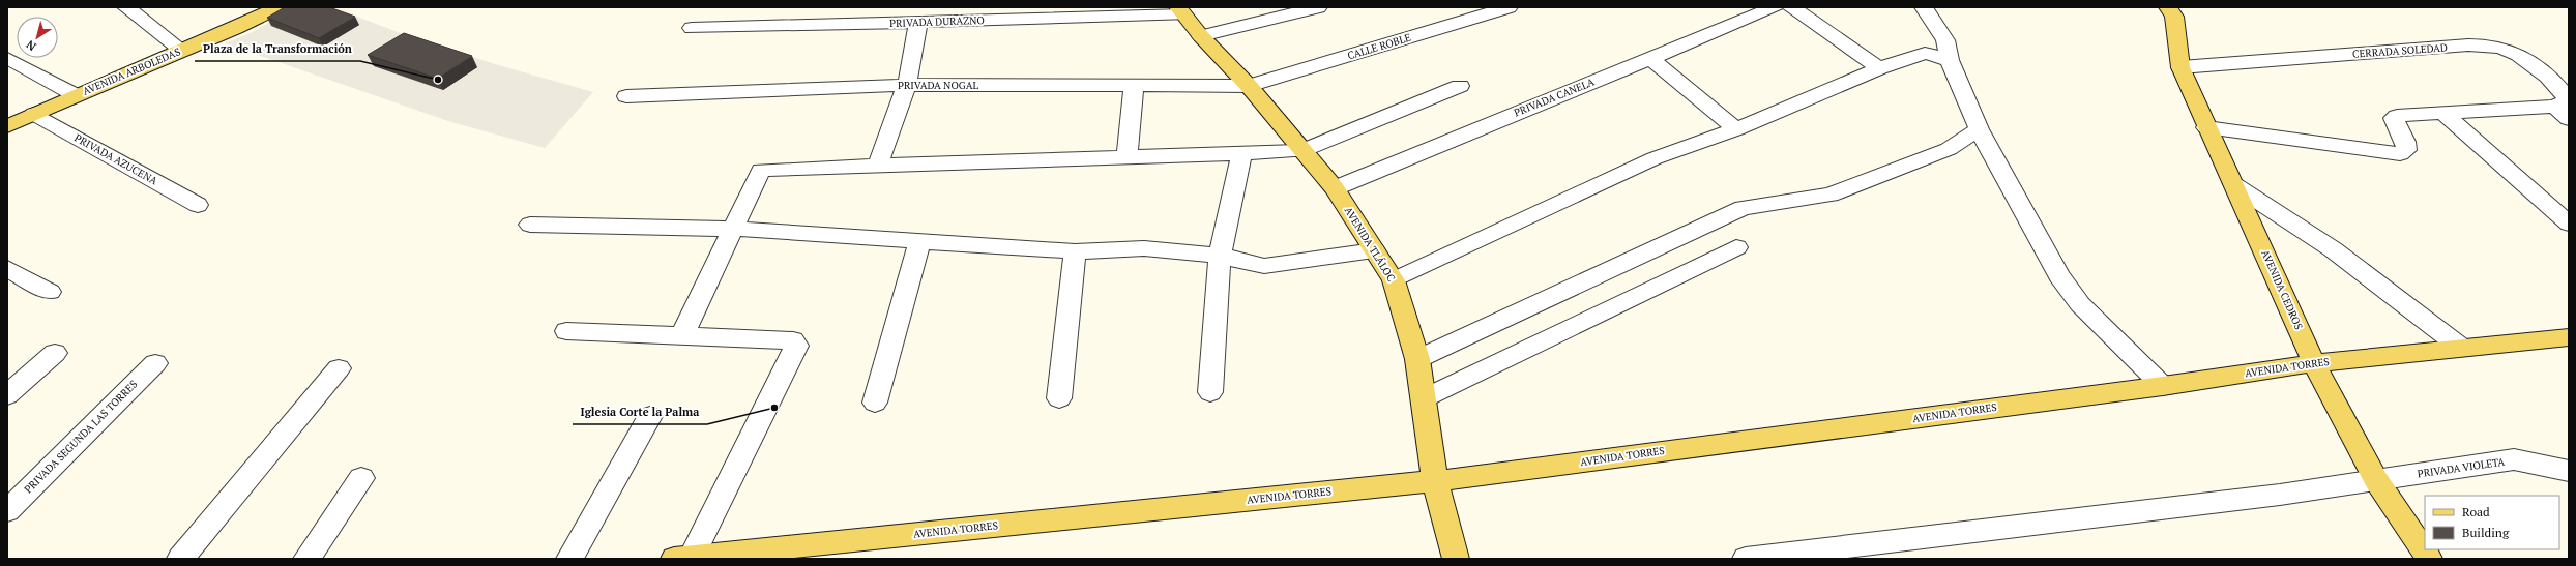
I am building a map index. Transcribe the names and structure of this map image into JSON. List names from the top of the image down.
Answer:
{
  "streets": {
    "main road": [
      "AVENIDA ARBOLEDAS",
      "AVENIDA TLÁLOC",
      "AVENIDA CEDROS",
      "AVENIDA TORRES"
    ],
    "street": [
      "PRIVADA DURAZNO",
      "CALLE ROBLE",
      "CERRADA SOLEDAD",
      "PRIVADA NOGAL",
      "PRIVADA CANELA",
      "PRIVADA AZUCENA",
      "PRIVADA SEGUNDA LAS TORRES",
      "PRIVADA VIOLETA"
    ]
  },
  "crossings": [
    ["PRIVADA DURAZNO", "AVENIDA TLÁLOC"],
    ["CALLE ROBLE", "PRIVADA NOGAL"],
    ["CALLE ROBLE", "AVENIDA TLÁLOC"],
    ["CERRADA SOLEDAD", "AVENIDA CEDROS"],
    ["AVENIDA ARBOLEDAS", "PRIVADA AZUCENA"],
    ["PRIVADA NOGAL", "AVENIDA TLÁLOC"],
    ["PRIVADA CANELA", "AVENIDA TLÁLOC"],
    ["AVENIDA TLÁLOC", "AVENIDA TORRES"],
    ["AVENIDA CEDROS", "AVENIDA TORRES"],
    ["AVENIDA CEDROS", "PRIVADA VIOLETA"]
  ],
  "places": ["Plaza de la Transformación", "Iglesia Corte la Palma"],
  "legend": ["Road", "Building"],
  "north": "bottom left"
}
